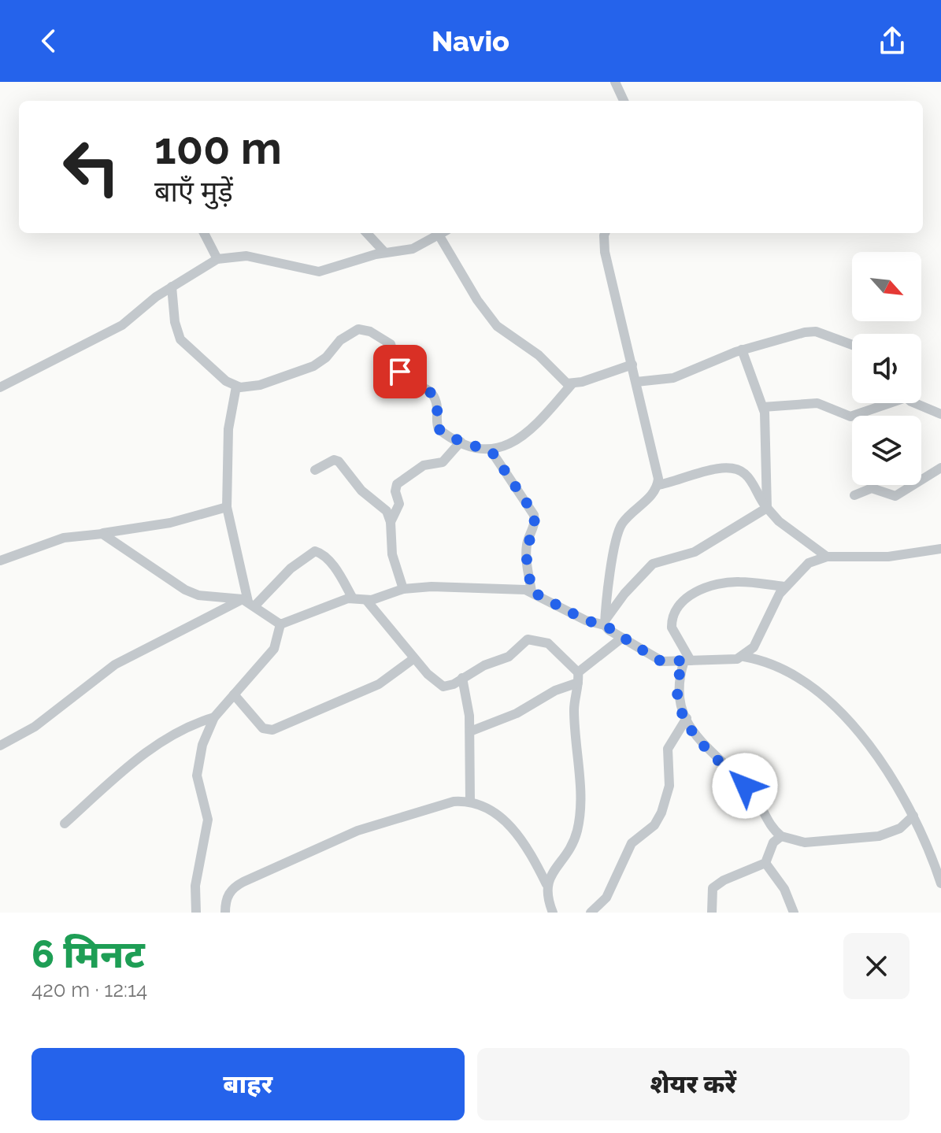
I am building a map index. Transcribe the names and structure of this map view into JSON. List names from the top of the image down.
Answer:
{
  "north": "bottom right",
  "page": {
    "header": "Navio",
    "turn": ["100 m", "बाएँ मुड़ें"],
    "heading": ["6 मिनट", "420 m · 12:14"],
    "buttons": ["बाहर", "शेयर करें"]
  }
}
